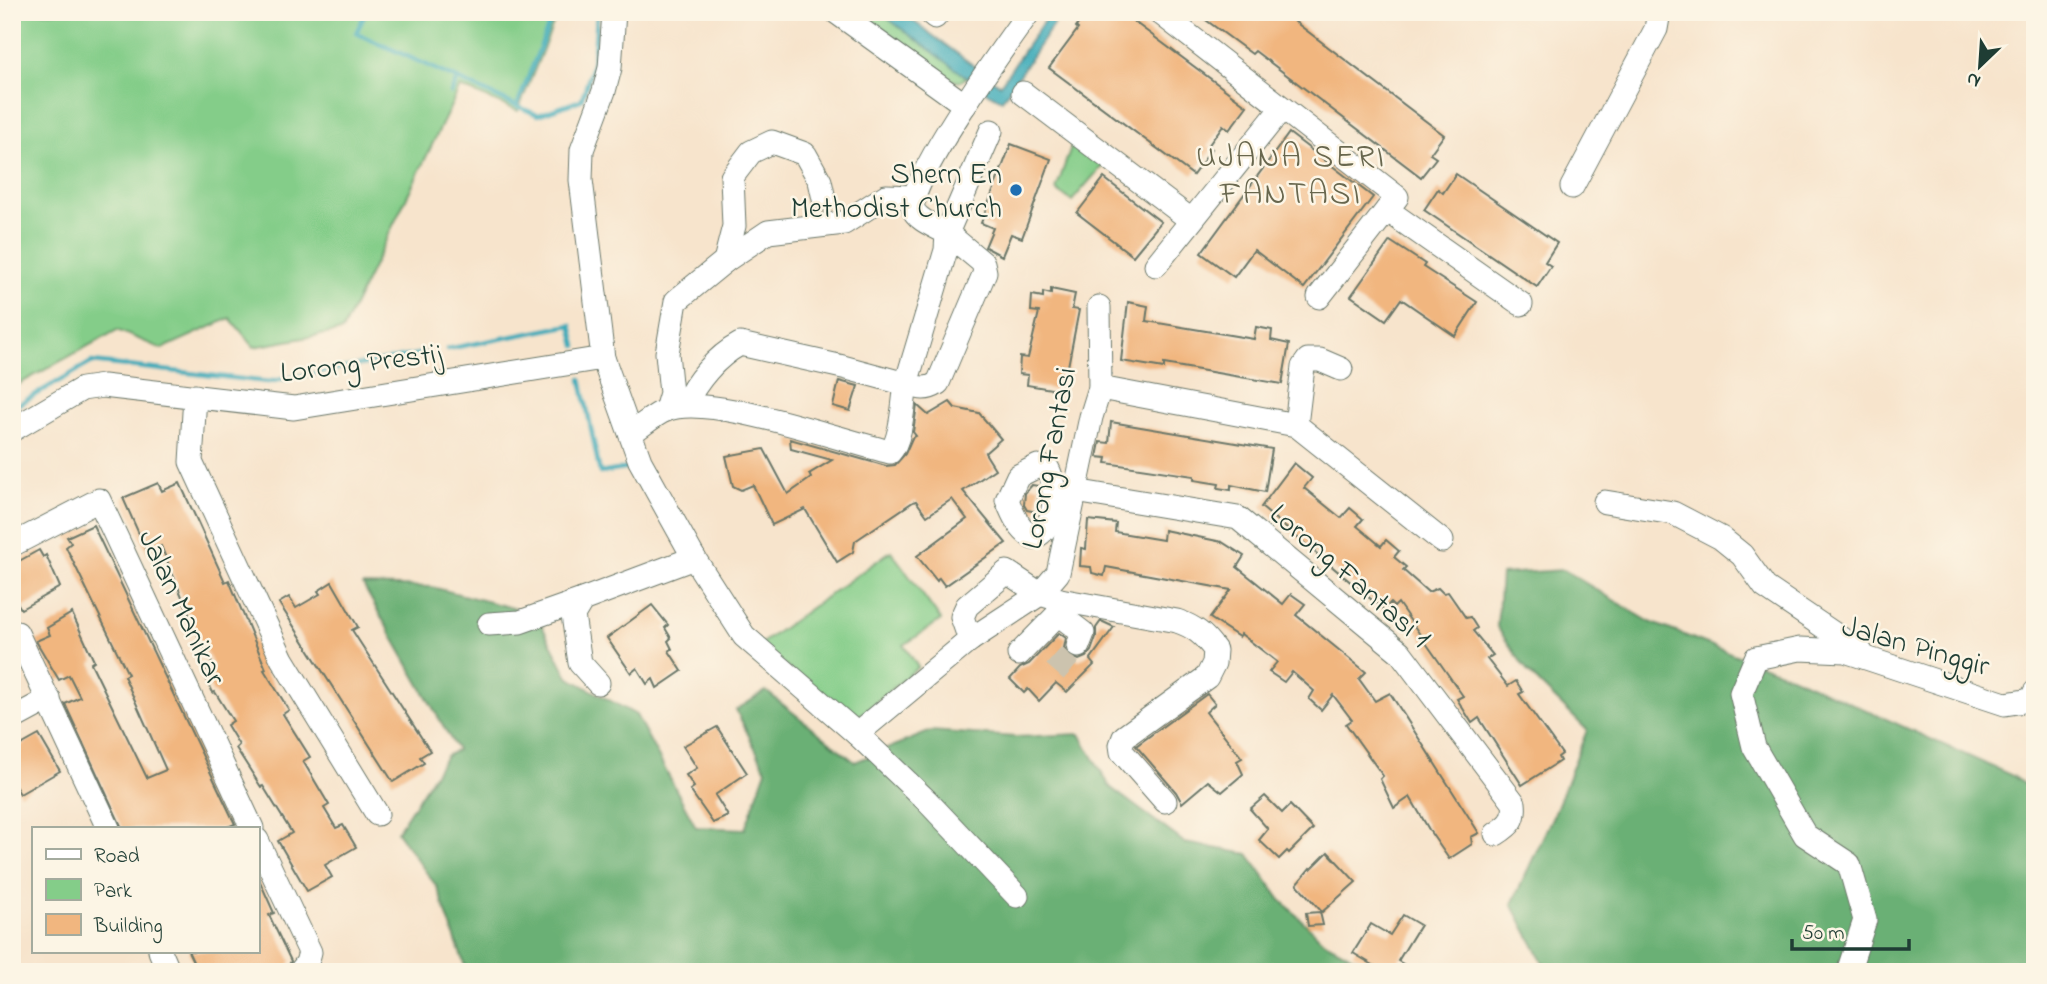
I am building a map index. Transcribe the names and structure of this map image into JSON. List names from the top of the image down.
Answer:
{
  "streets": {
    "street": [
      "Lorong Prestij",
      "Lorong Fantasi",
      "Lorong Fantasi 1",
      "Jalan Manikar",
      "Jalan Pinggir"
    ]
  },
  "crossings": [
    ["Lorong Fantasi", "Lorong Fantasi 1"]
  ],
  "districts": ["UJANA SERI FANTASI"],
  "places": ["Shern En Methodist Church"],
  "legend": ["Road", "Park", "Building"],
  "scale_bar": "50 m",
  "north": "bottom left"
}
